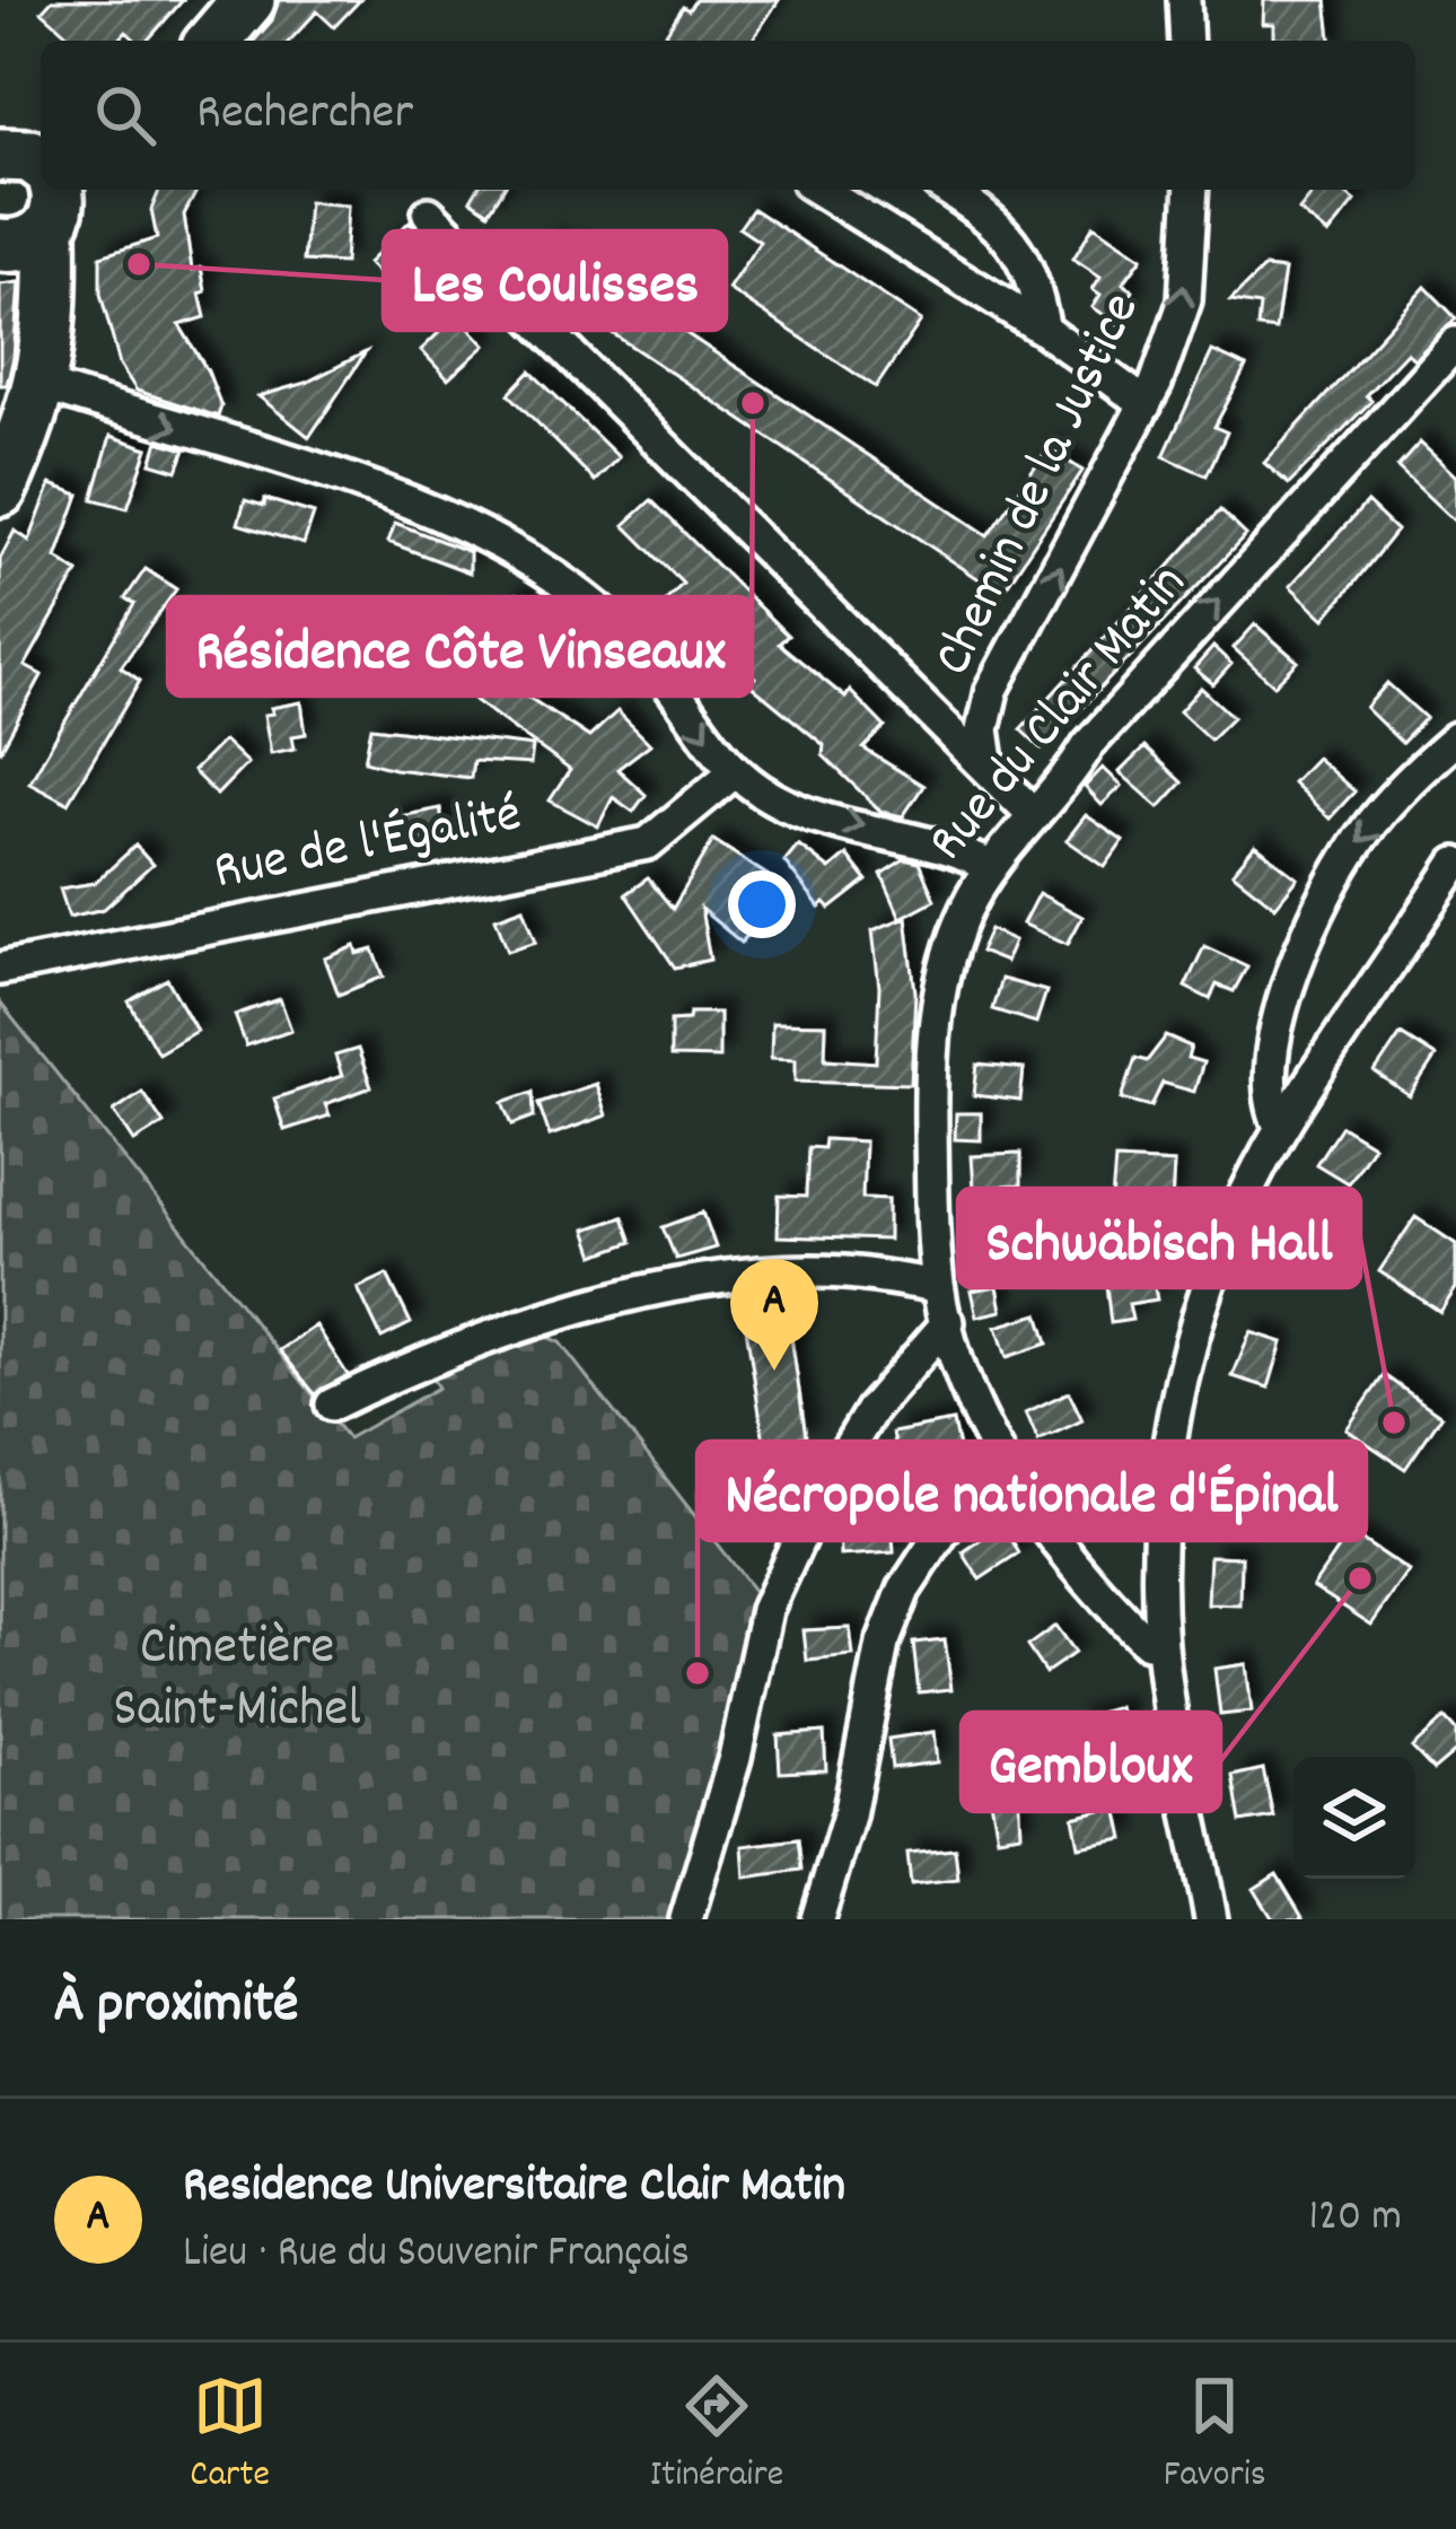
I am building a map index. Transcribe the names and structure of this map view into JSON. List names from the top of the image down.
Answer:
{
  "streets": {
    "street": ["Chemin de la Justice", "Rue du Clair Matin", "Rue de l'Égalité"]
  },
  "one_way": ["Chemin de la Justice"],
  "parks": ["Cimetière Saint-Michel"],
  "places": [
    "Les Coulisses",
    "Résidence Côte Vinseaux",
    "Schwäbisch Hall",
    "Gembloux",
    "Nécropole nationale d'Épinal"
  ],
  "page": {
    "search": "Rechercher",
    "pins": "A",
    "heading": "À proximité",
    "list": [
      {
        "mark": "A",
        "name": "Residence Universitaire Clair Matin",
        "note": "Lieu · Rue du Souvenir Français",
        "value": "120 m"
      }
    ],
    "nav": ["Carte", "Itinéraire", "Favoris"]
  }
}
